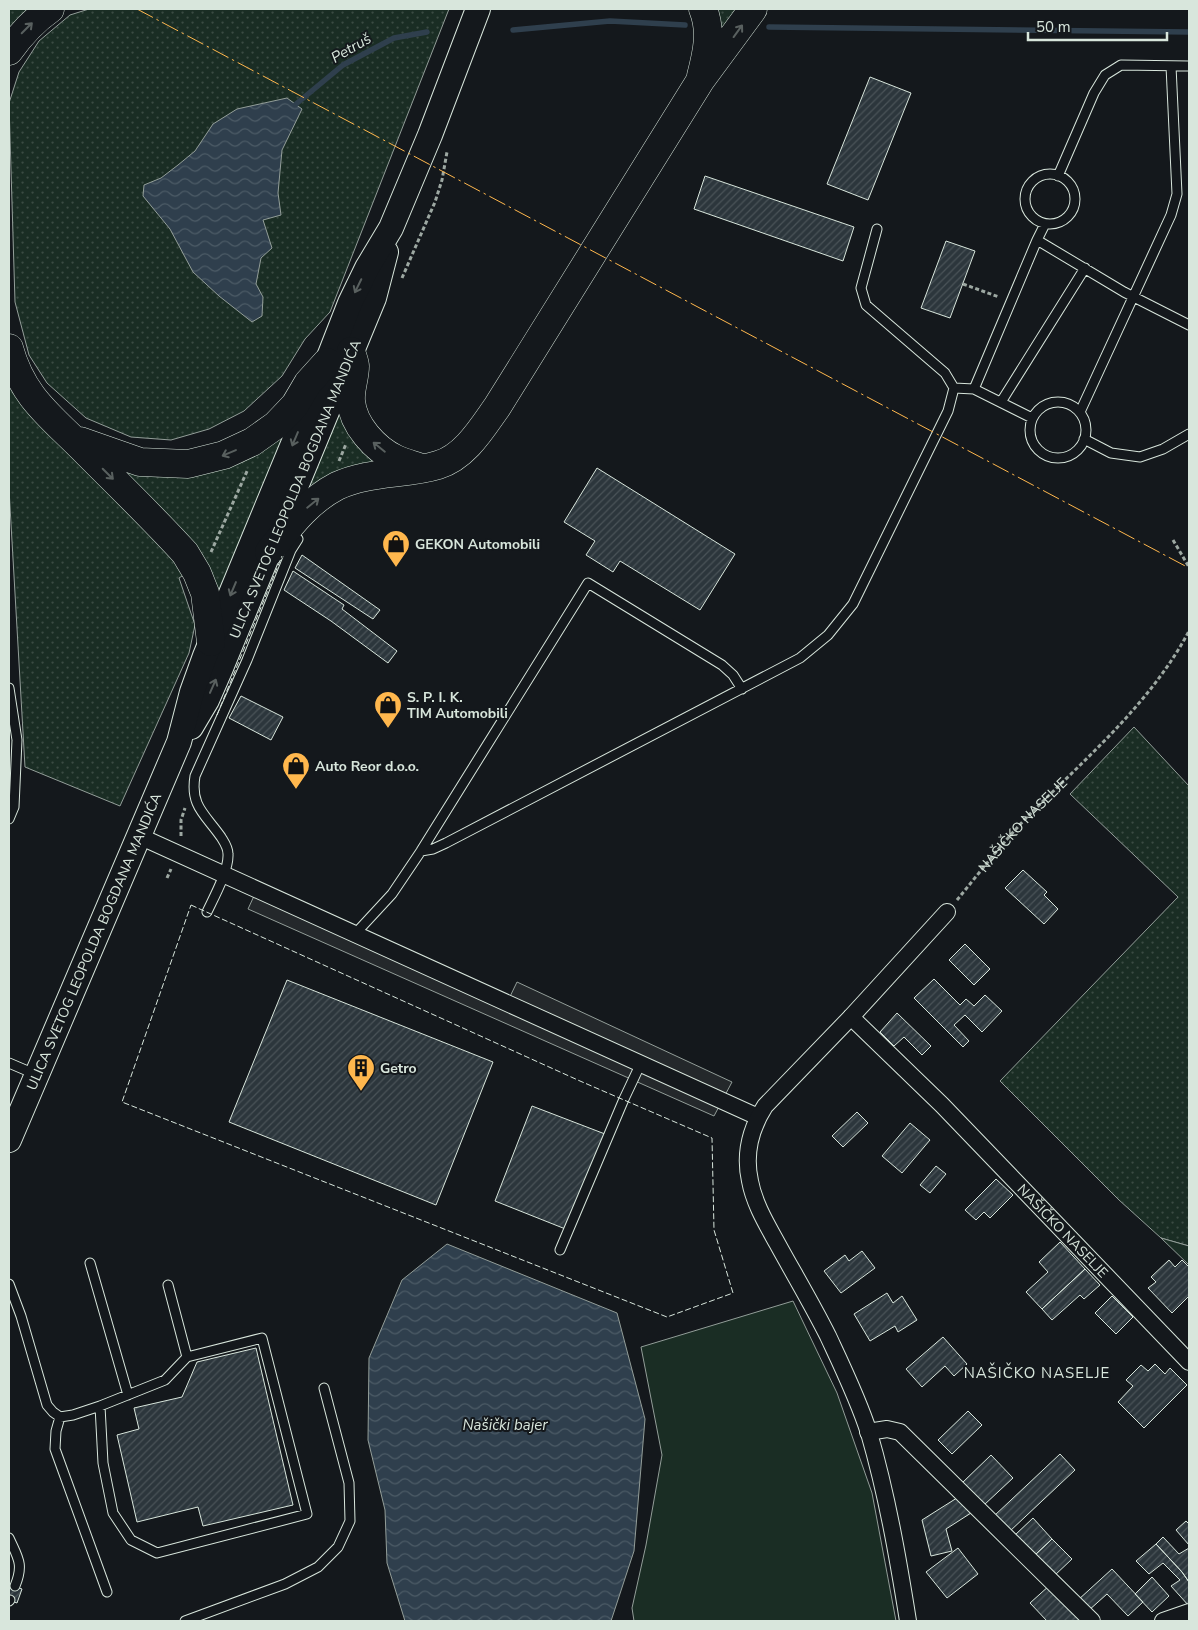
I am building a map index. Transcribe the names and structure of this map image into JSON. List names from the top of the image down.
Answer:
{
  "streets": {
    "main road": ["ULICA SVETOG LEOPOLDA BOGDANA MANDIĆA"],
    "street": ["NAŠIČKO NASELJE"]
  },
  "districts": ["NAŠIČKO NASELJE"],
  "water": ["Petruš", "Našički bajer"],
  "places": {
    "shop": ["GEKON Automobili", "S. P. I. K. TIM Automobili", "Auto Reor d.o.o."],
    "building": ["Getro"]
  },
  "scale_bar": "50 m"
}
